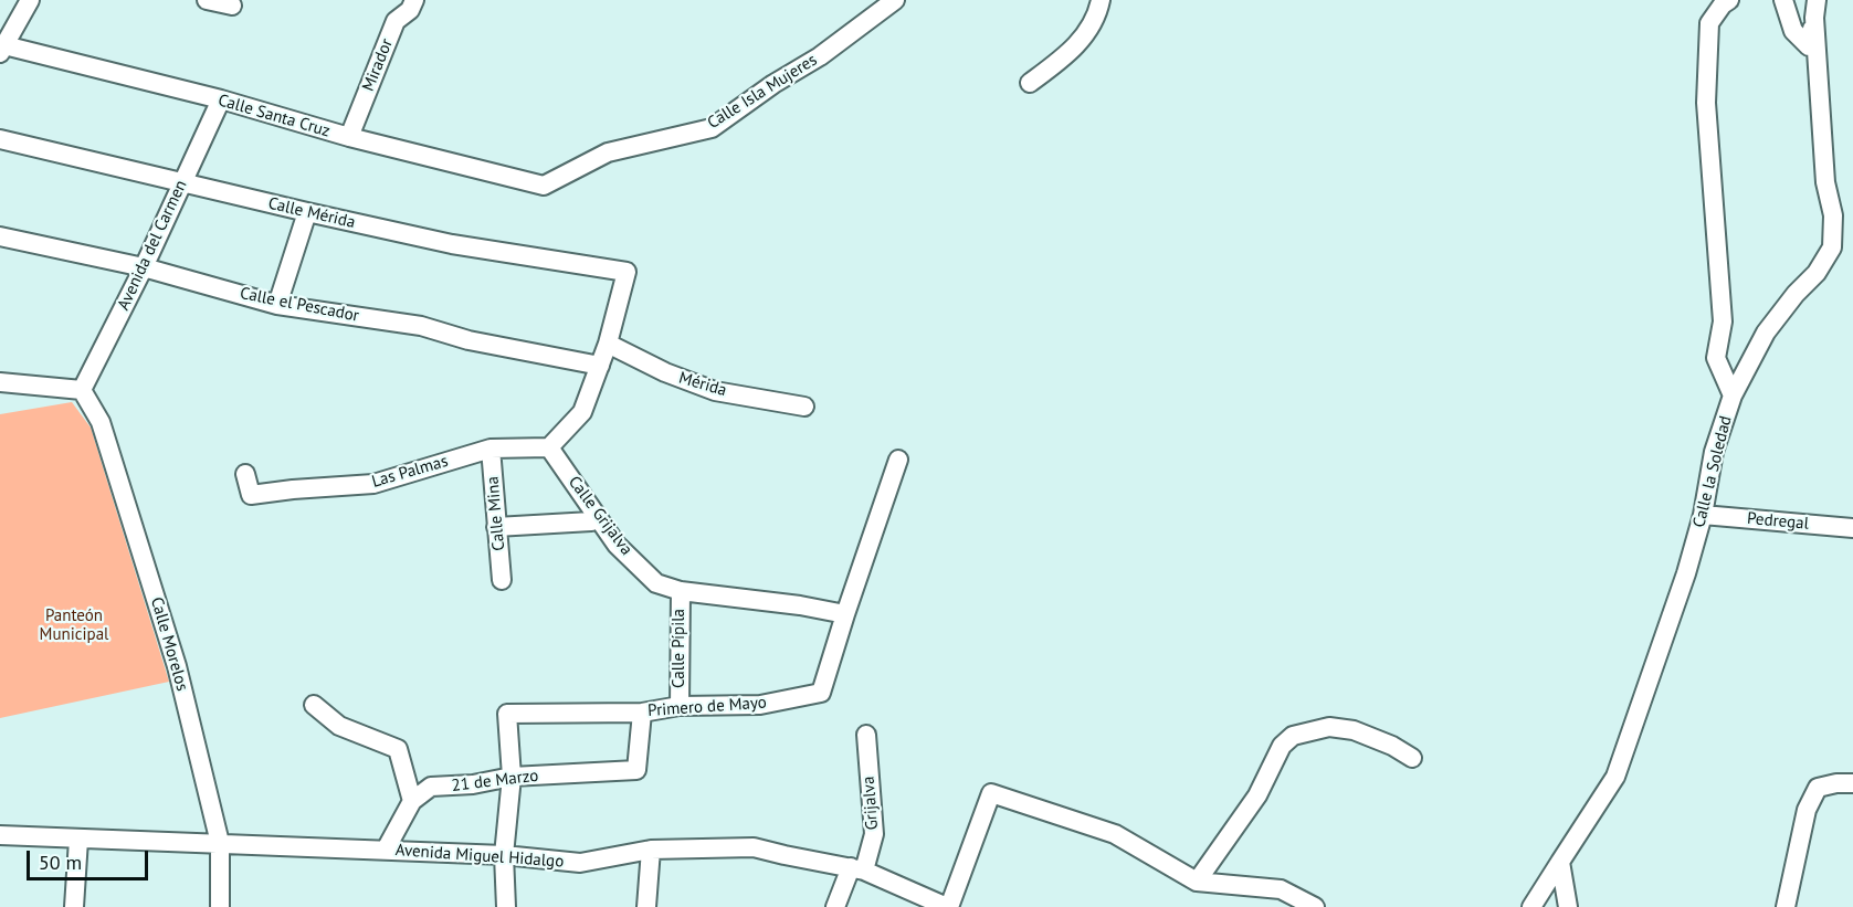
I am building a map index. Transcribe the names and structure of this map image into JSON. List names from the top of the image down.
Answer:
{
  "streets": {
    "street": [
      "Mirador",
      "Calle Isla Mujeres",
      "Calle Santa Cruz",
      "Calle Mérida",
      "Avenida del Carmen",
      "Calle el Pescador",
      "Mérida",
      "Las Palmas",
      "Calle la Soledad",
      "Calle Mina",
      "Calle Grijalva",
      "Pedregal",
      "Calle Morelos",
      "Calle Pípila",
      "Primero de Mayo",
      "21 de Marzo",
      "Grijalva",
      "Avenida Miguel Hidalgo"
    ]
  },
  "crossings": [
    ["Mirador", "Calle Santa Cruz"],
    ["Calle Isla Mujeres", "Calle Santa Cruz"],
    ["Calle Santa Cruz", "Avenida del Carmen"],
    ["Calle Mérida", "Avenida del Carmen"],
    ["Calle Mérida", "Mérida"],
    ["Avenida del Carmen", "Calle el Pescador"],
    ["Avenida del Carmen", "Calle Morelos"],
    ["Las Palmas", "Calle Mina"],
    ["Las Palmas", "Calle Grijalva"],
    ["Calle la Soledad", "Pedregal"],
    ["Calle Grijalva", "Calle Pípila"],
    ["Calle Grijalva", "Primero de Mayo"],
    ["Calle Morelos", "Avenida Miguel Hidalgo"],
    ["Calle Pípila", "Primero de Mayo"],
    ["Primero de Mayo", "21 de Marzo"],
    ["Grijalva", "Avenida Miguel Hidalgo"]
  ],
  "parks": ["Panteón Municipal"],
  "scale_bar": "50 m"
}
